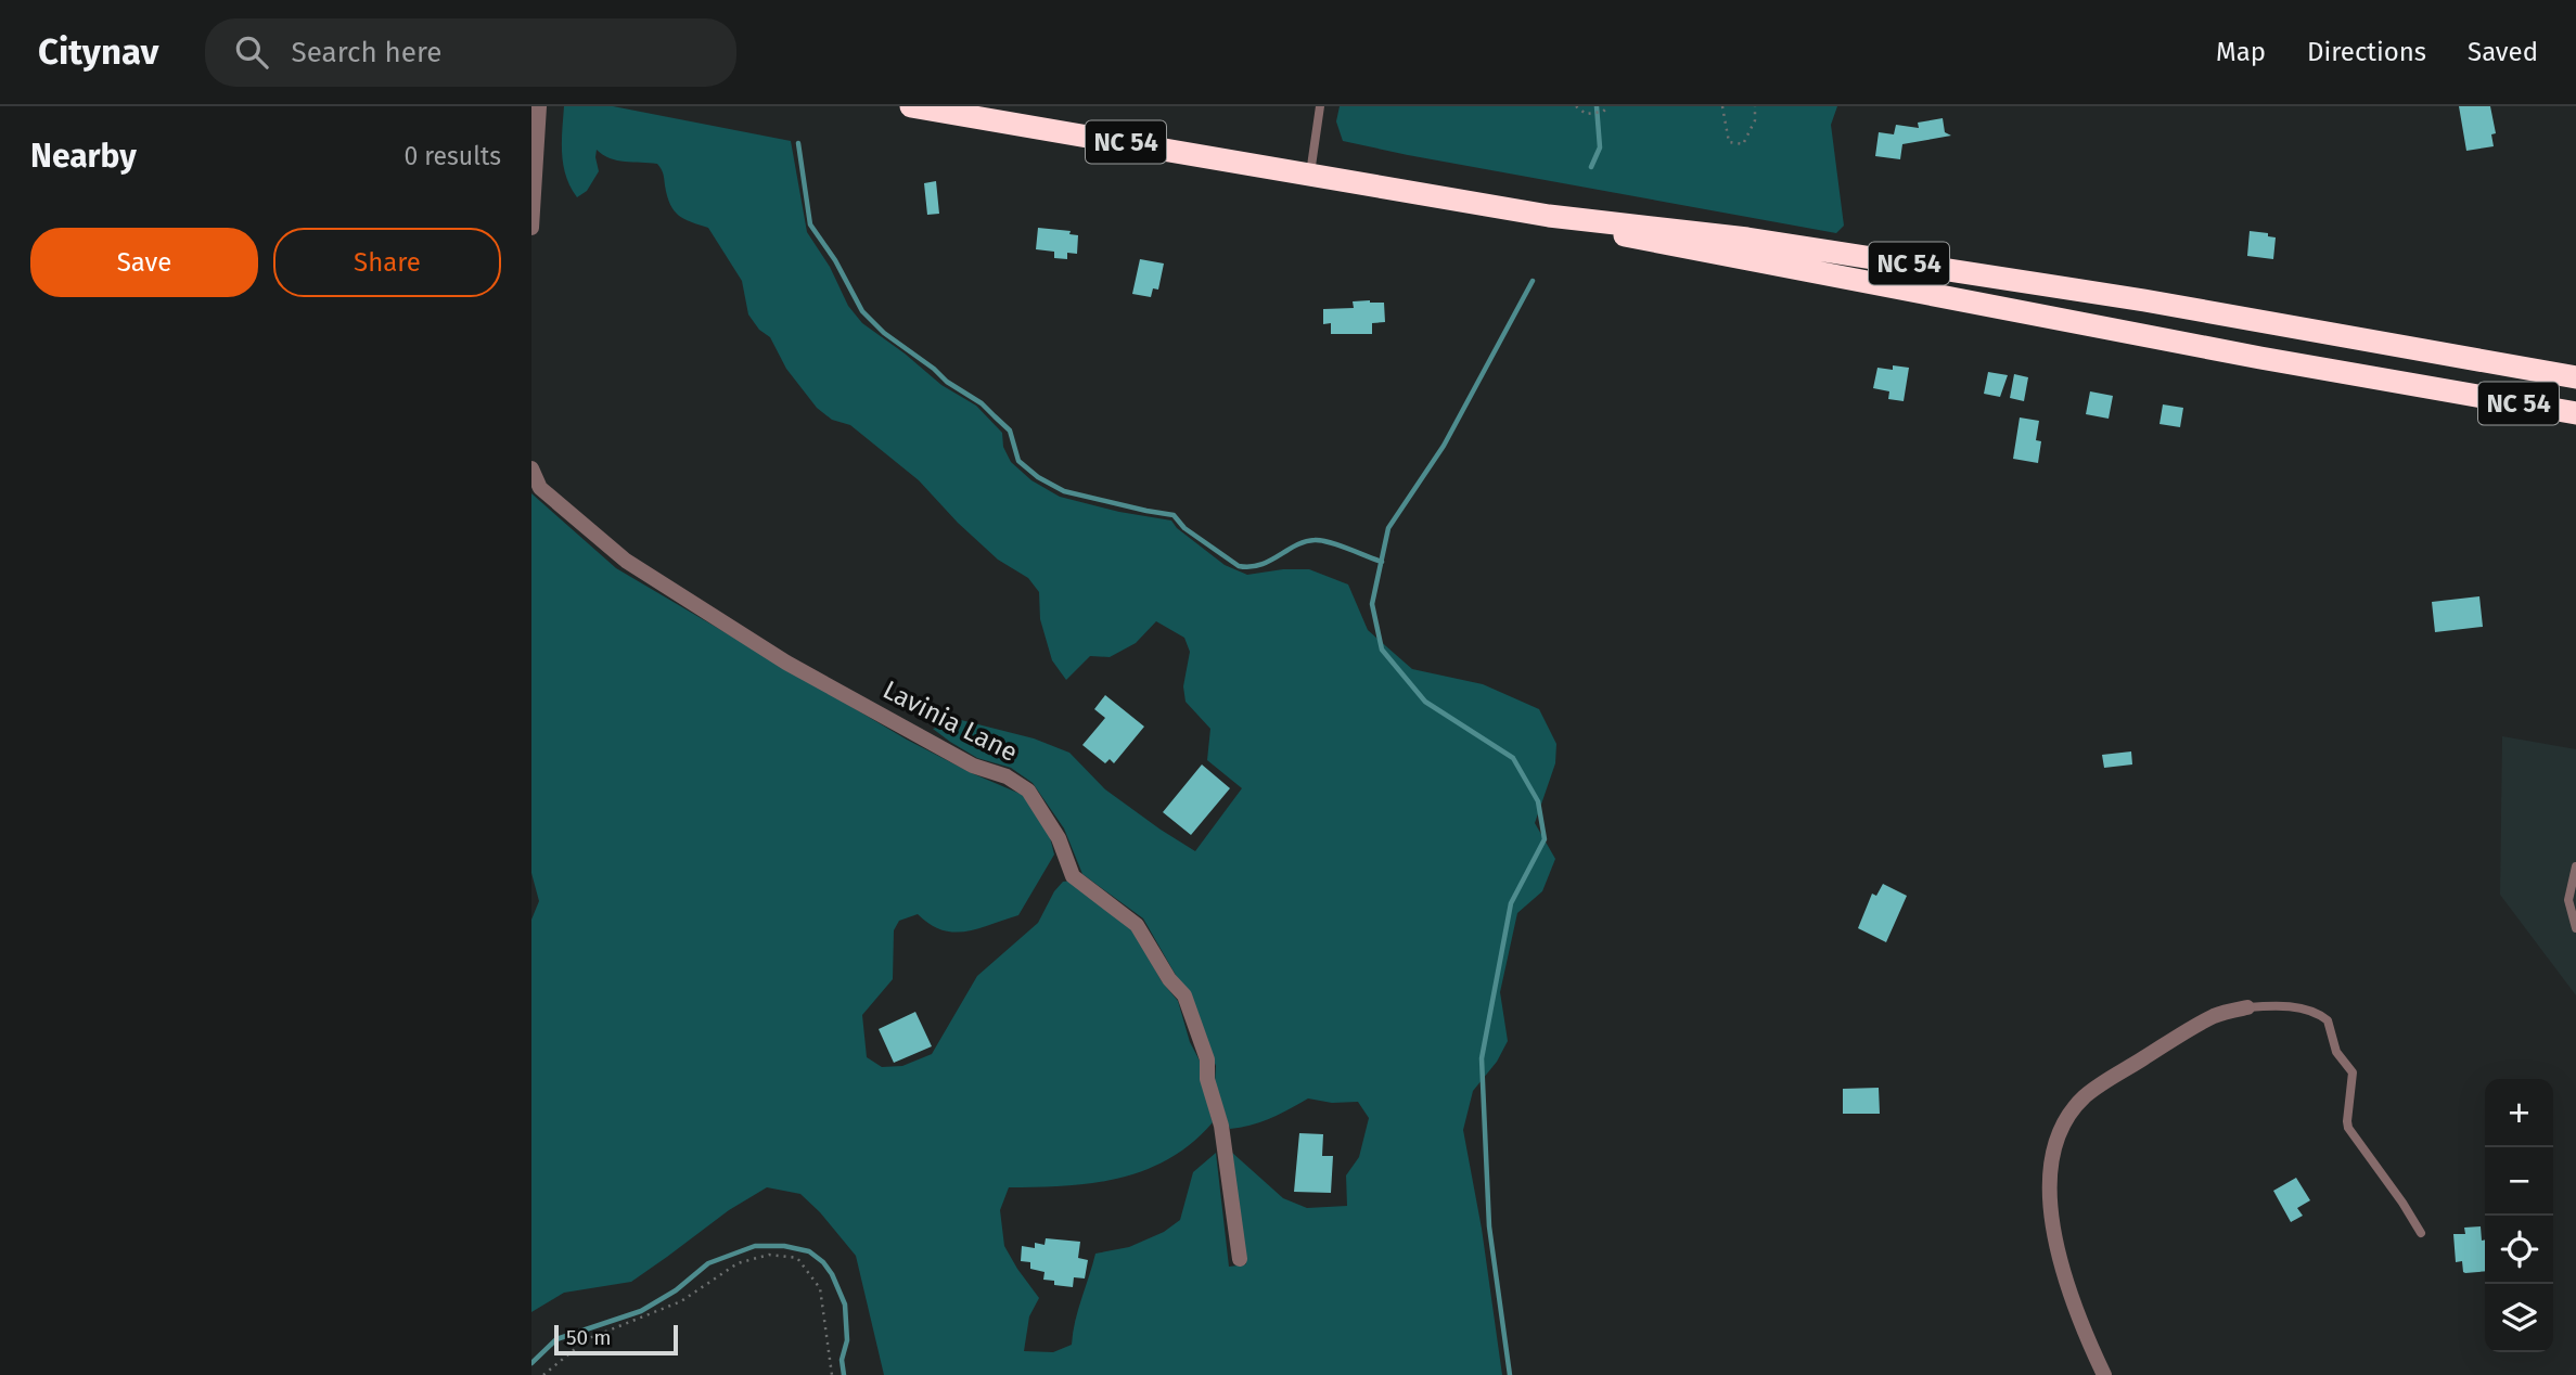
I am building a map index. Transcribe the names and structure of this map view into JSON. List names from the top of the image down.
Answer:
{
  "streets": {
    "highway": ["NC 54"],
    "street": ["Lavinia Lane"]
  },
  "scale_bar": "50 m",
  "page": {
    "header": "Citynav",
    "search": "Search here",
    "nav": ["Map", "Directions", "Saved"],
    "heading": ["Nearby", "0 results"],
    "buttons": ["Save", "Share"],
    "map_buttons": ["+", "−"],
    "scale": "50 m"
  }
}
